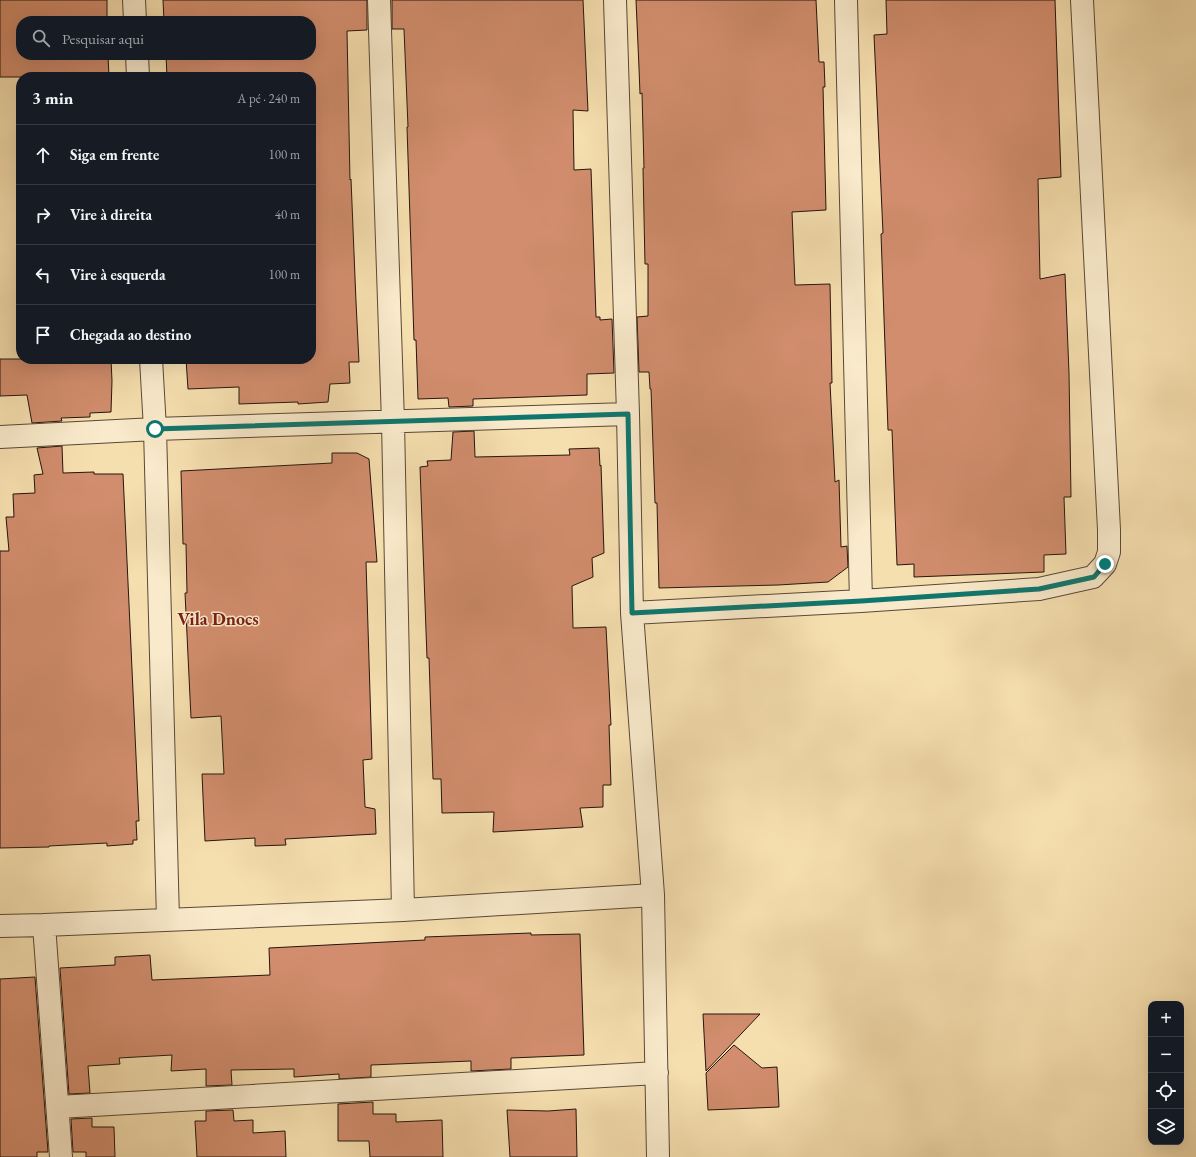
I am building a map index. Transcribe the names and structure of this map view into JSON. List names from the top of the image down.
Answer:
{
  "districts": ["Vila Dnocs"],
  "page": {
    "search": "Pesquisar aqui",
    "heading": ["3 min", "A pé · 240 m"],
    "list": [
      ["Siga em frente", "100 m"],
      ["Vire à direita", "40 m"],
      ["Vire à esquerda", "100 m"],
      "Chegada ao destino"
    ],
    "map_buttons": ["+", "−"]
  }
}
